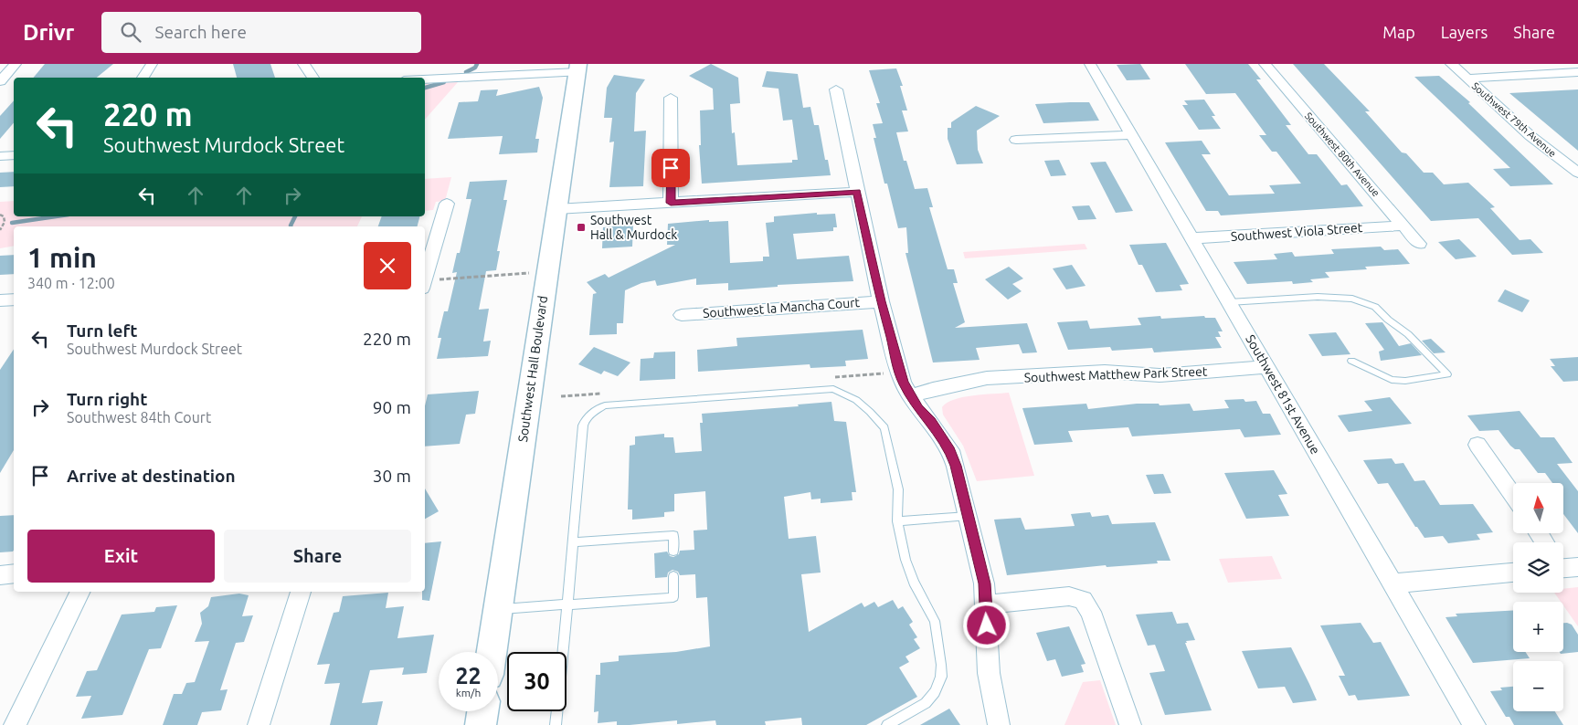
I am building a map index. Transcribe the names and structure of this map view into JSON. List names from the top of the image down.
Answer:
{
  "streets": {
    "main road": ["Southwest Hall Boulevard"],
    "street": [
      "Southwest 79th Avenue",
      "Southwest 80th Avenue",
      "Southwest Viola Street",
      "Southwest la Mancha Court",
      "Southwest Matthew Park Street",
      "Southwest 81st Avenue"
    ]
  },
  "crossings": [
    ["Southwest 80th Avenue", "Southwest Viola Street"],
    ["Southwest Viola Street", "Southwest 81st Avenue"],
    ["Southwest Matthew Park Street", "Southwest 81st Avenue"]
  ],
  "places": {
    "transit": ["Southwest Hall & Murdock"]
  },
  "north": "top",
  "page": {
    "header": "Drivr",
    "search": "Search here",
    "nav": ["Map", "Layers", "Share"],
    "turn": ["220 m", "Southwest Murdock Street"],
    "heading": ["1 min", "340 m · 12:00"],
    "list": [
      {
        "name": "Turn left",
        "note": "Southwest Murdock Street",
        "value": "220 m"
      },
      {
        "name": "Turn right",
        "note": "Southwest 84th Court",
        "value": "90 m"
      },
      {
        "name": "Arrive at destination",
        "value": "30 m"
      }
    ],
    "map_buttons": ["+", "−"],
    "buttons": ["Exit", "Share"],
    "speed": "22 km/h",
    "limit": "30"
  }
}
